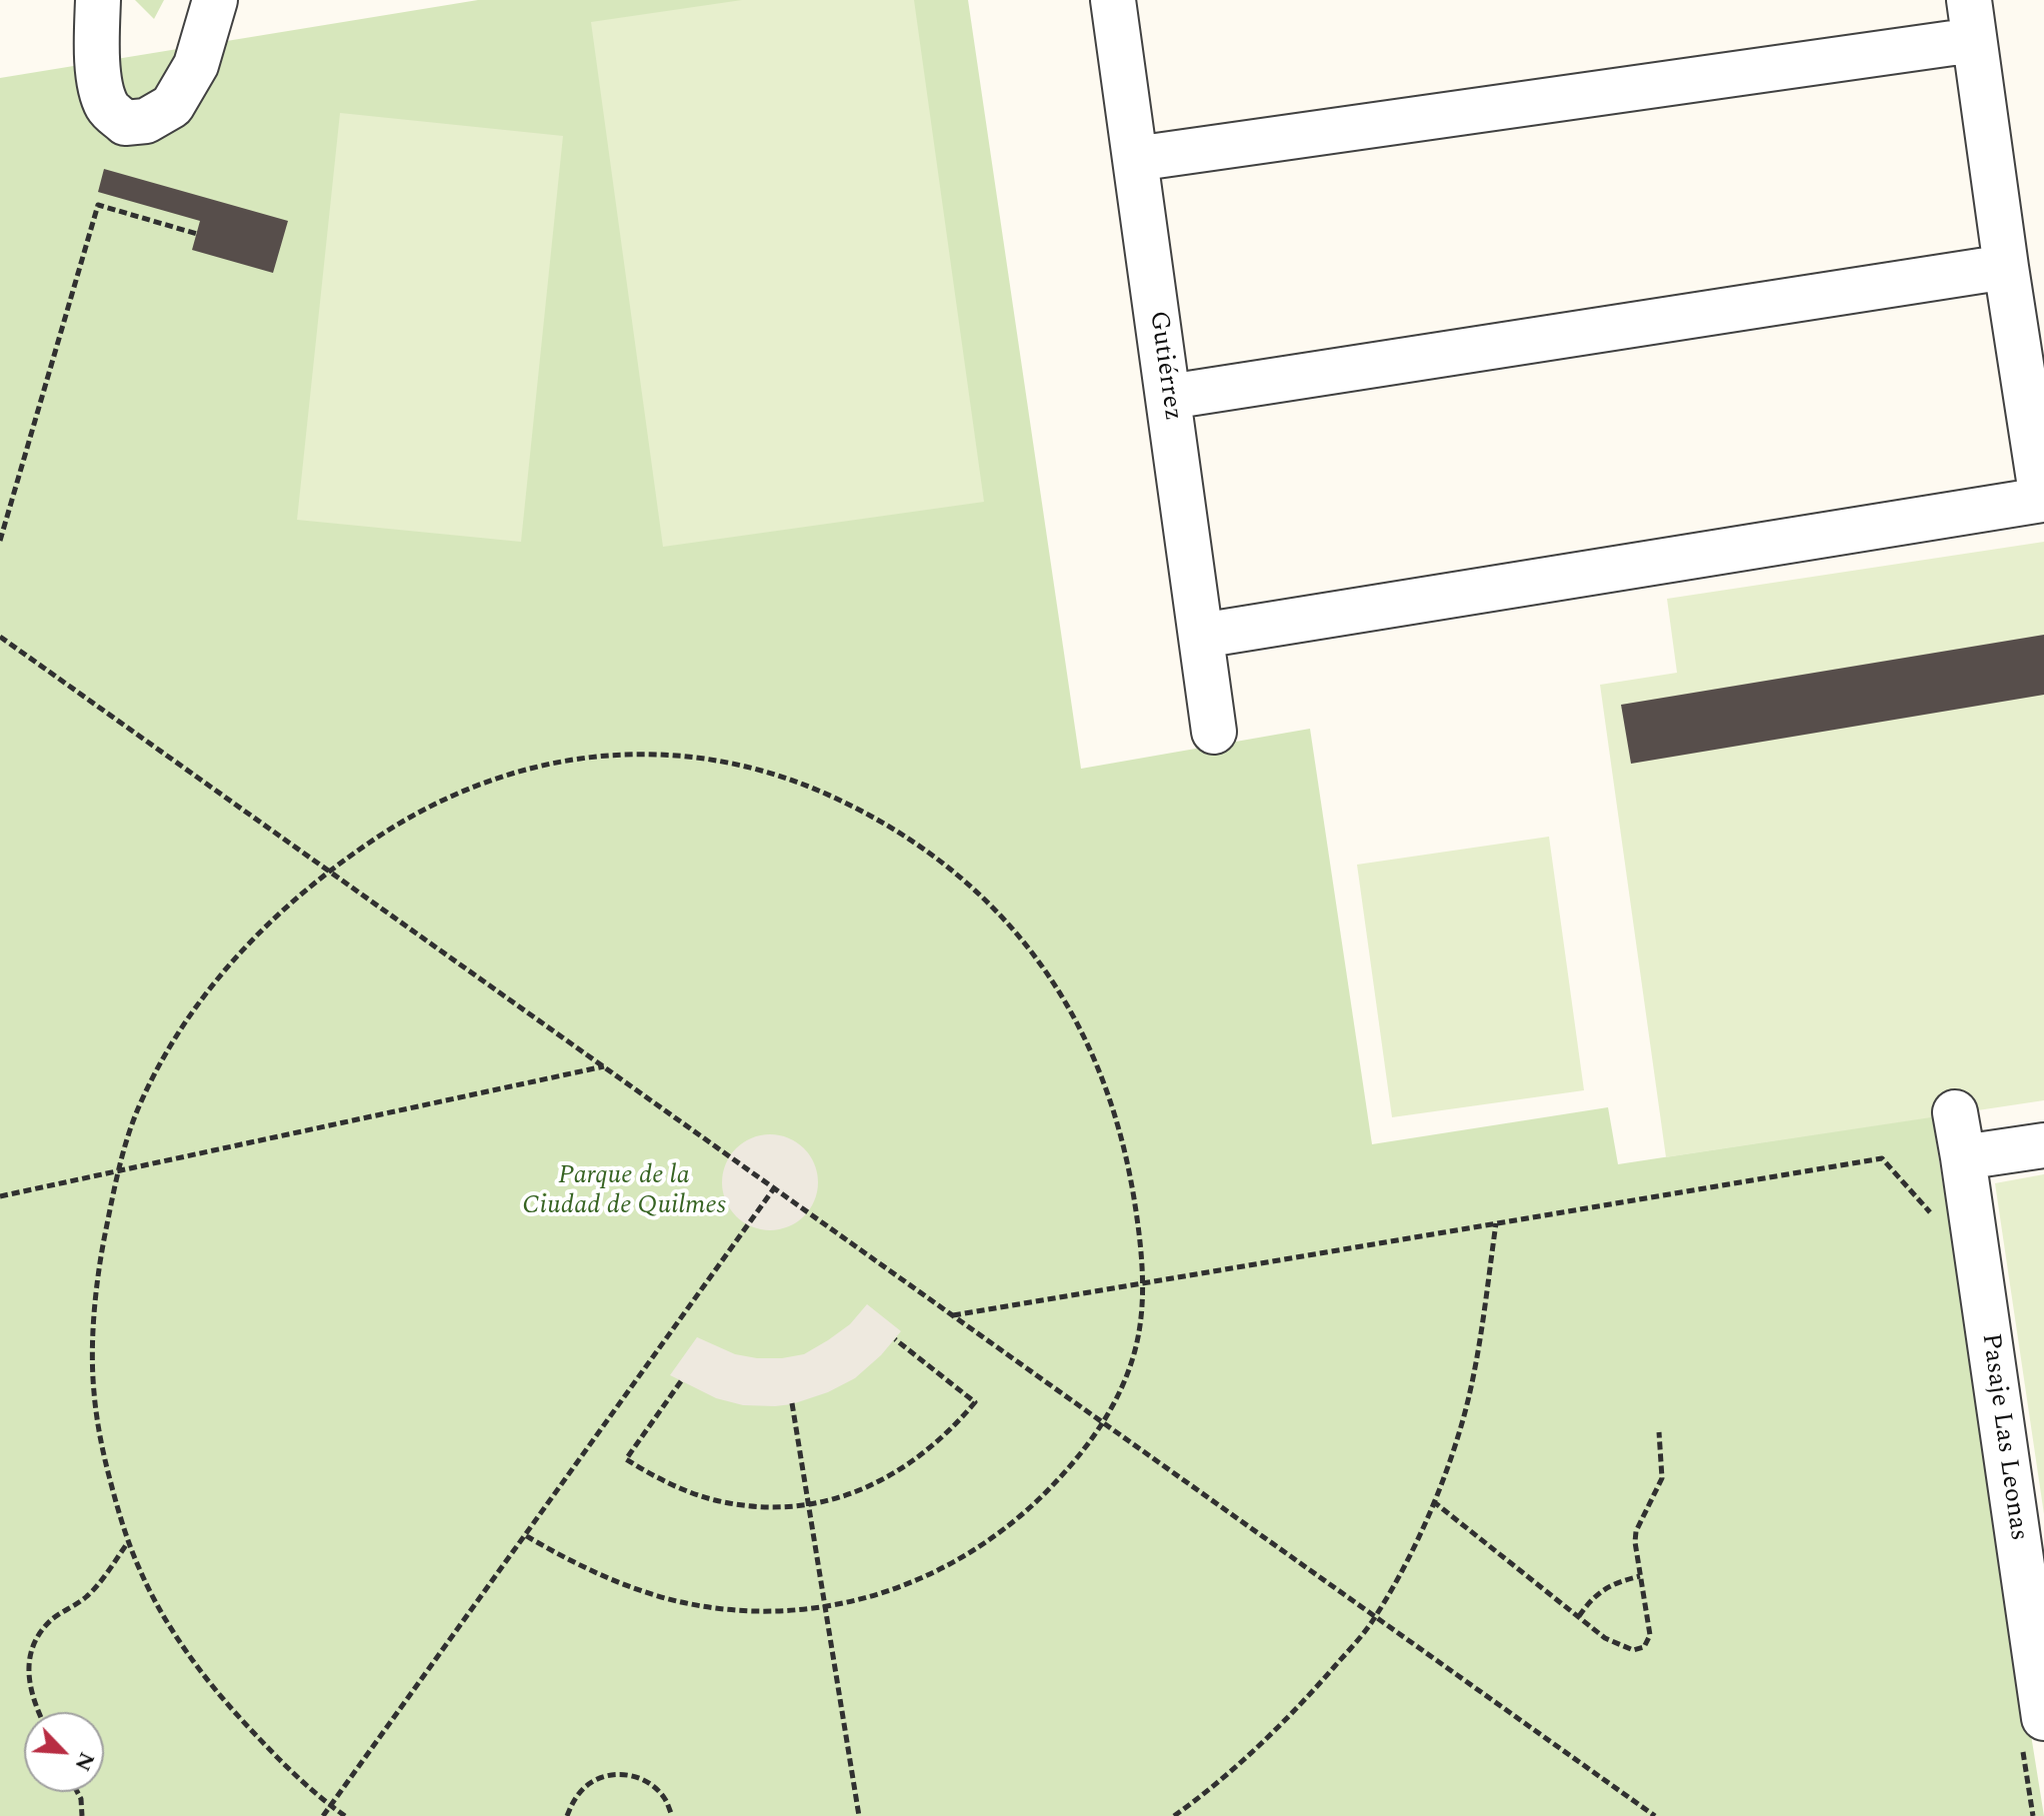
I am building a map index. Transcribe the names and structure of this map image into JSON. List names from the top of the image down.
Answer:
{
  "streets": {
    "street": ["Gutiérrez", "Pasaje Las Leonas"]
  },
  "parks": ["Parque de la Ciudad de Quilmes"],
  "north": "bottom right"
}
